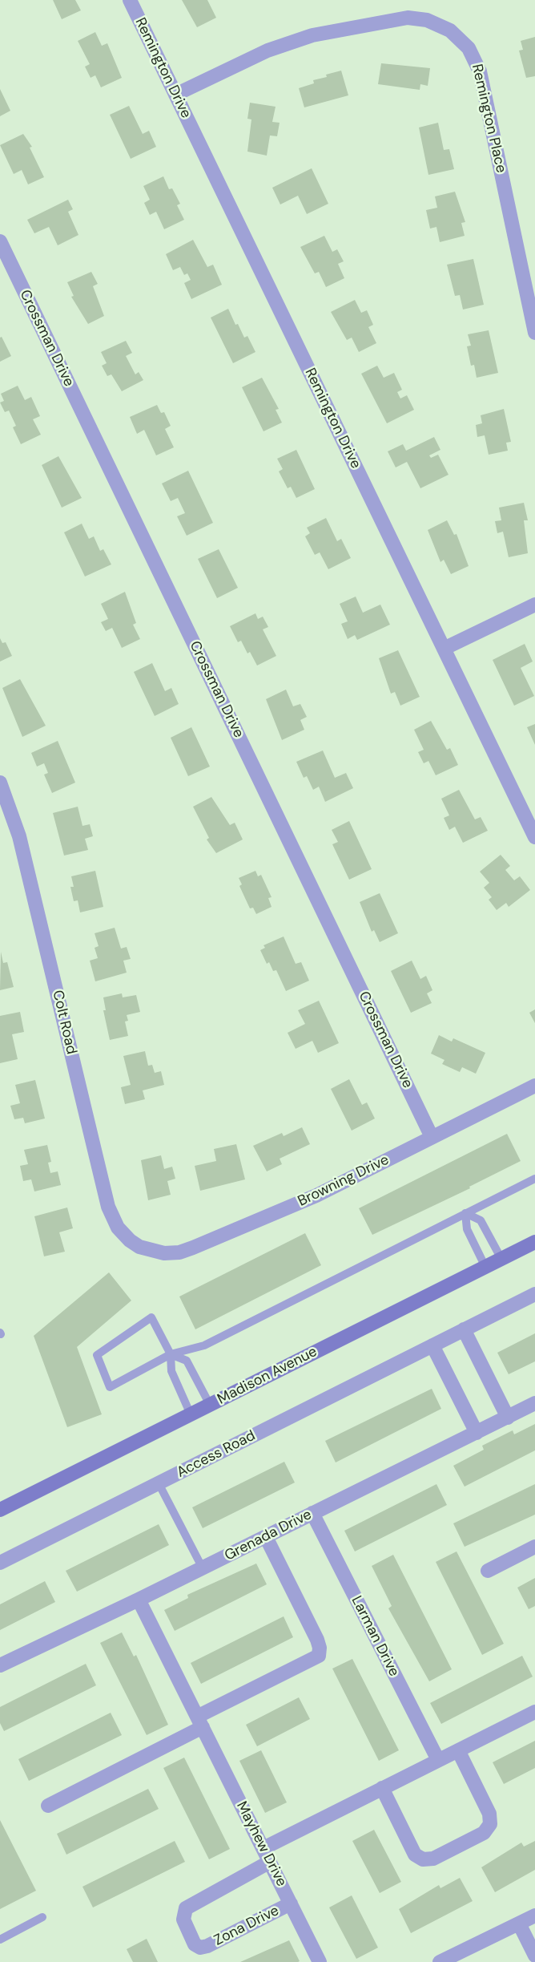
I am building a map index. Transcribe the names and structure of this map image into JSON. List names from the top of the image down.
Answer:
{
  "streets": {
    "main road": ["Madison Avenue"],
    "street": [
      "Remington Drive",
      "Remington Place",
      "Crossman Drive",
      "Colt Road",
      "Browning Drive",
      "Access Road",
      "Grenada Drive",
      "Larman Drive",
      "Mayhew Drive",
      "Zona Drive"
    ]
  },
  "crossings": [
    ["Remington Drive", "Remington Place"],
    ["Crossman Drive", "Browning Drive"],
    ["Colt Road", "Browning Drive"],
    ["Grenada Drive", "Larman Drive"],
    ["Grenada Drive", "Mayhew Drive"],
    ["Mayhew Drive", "Zona Drive"]
  ]
}
